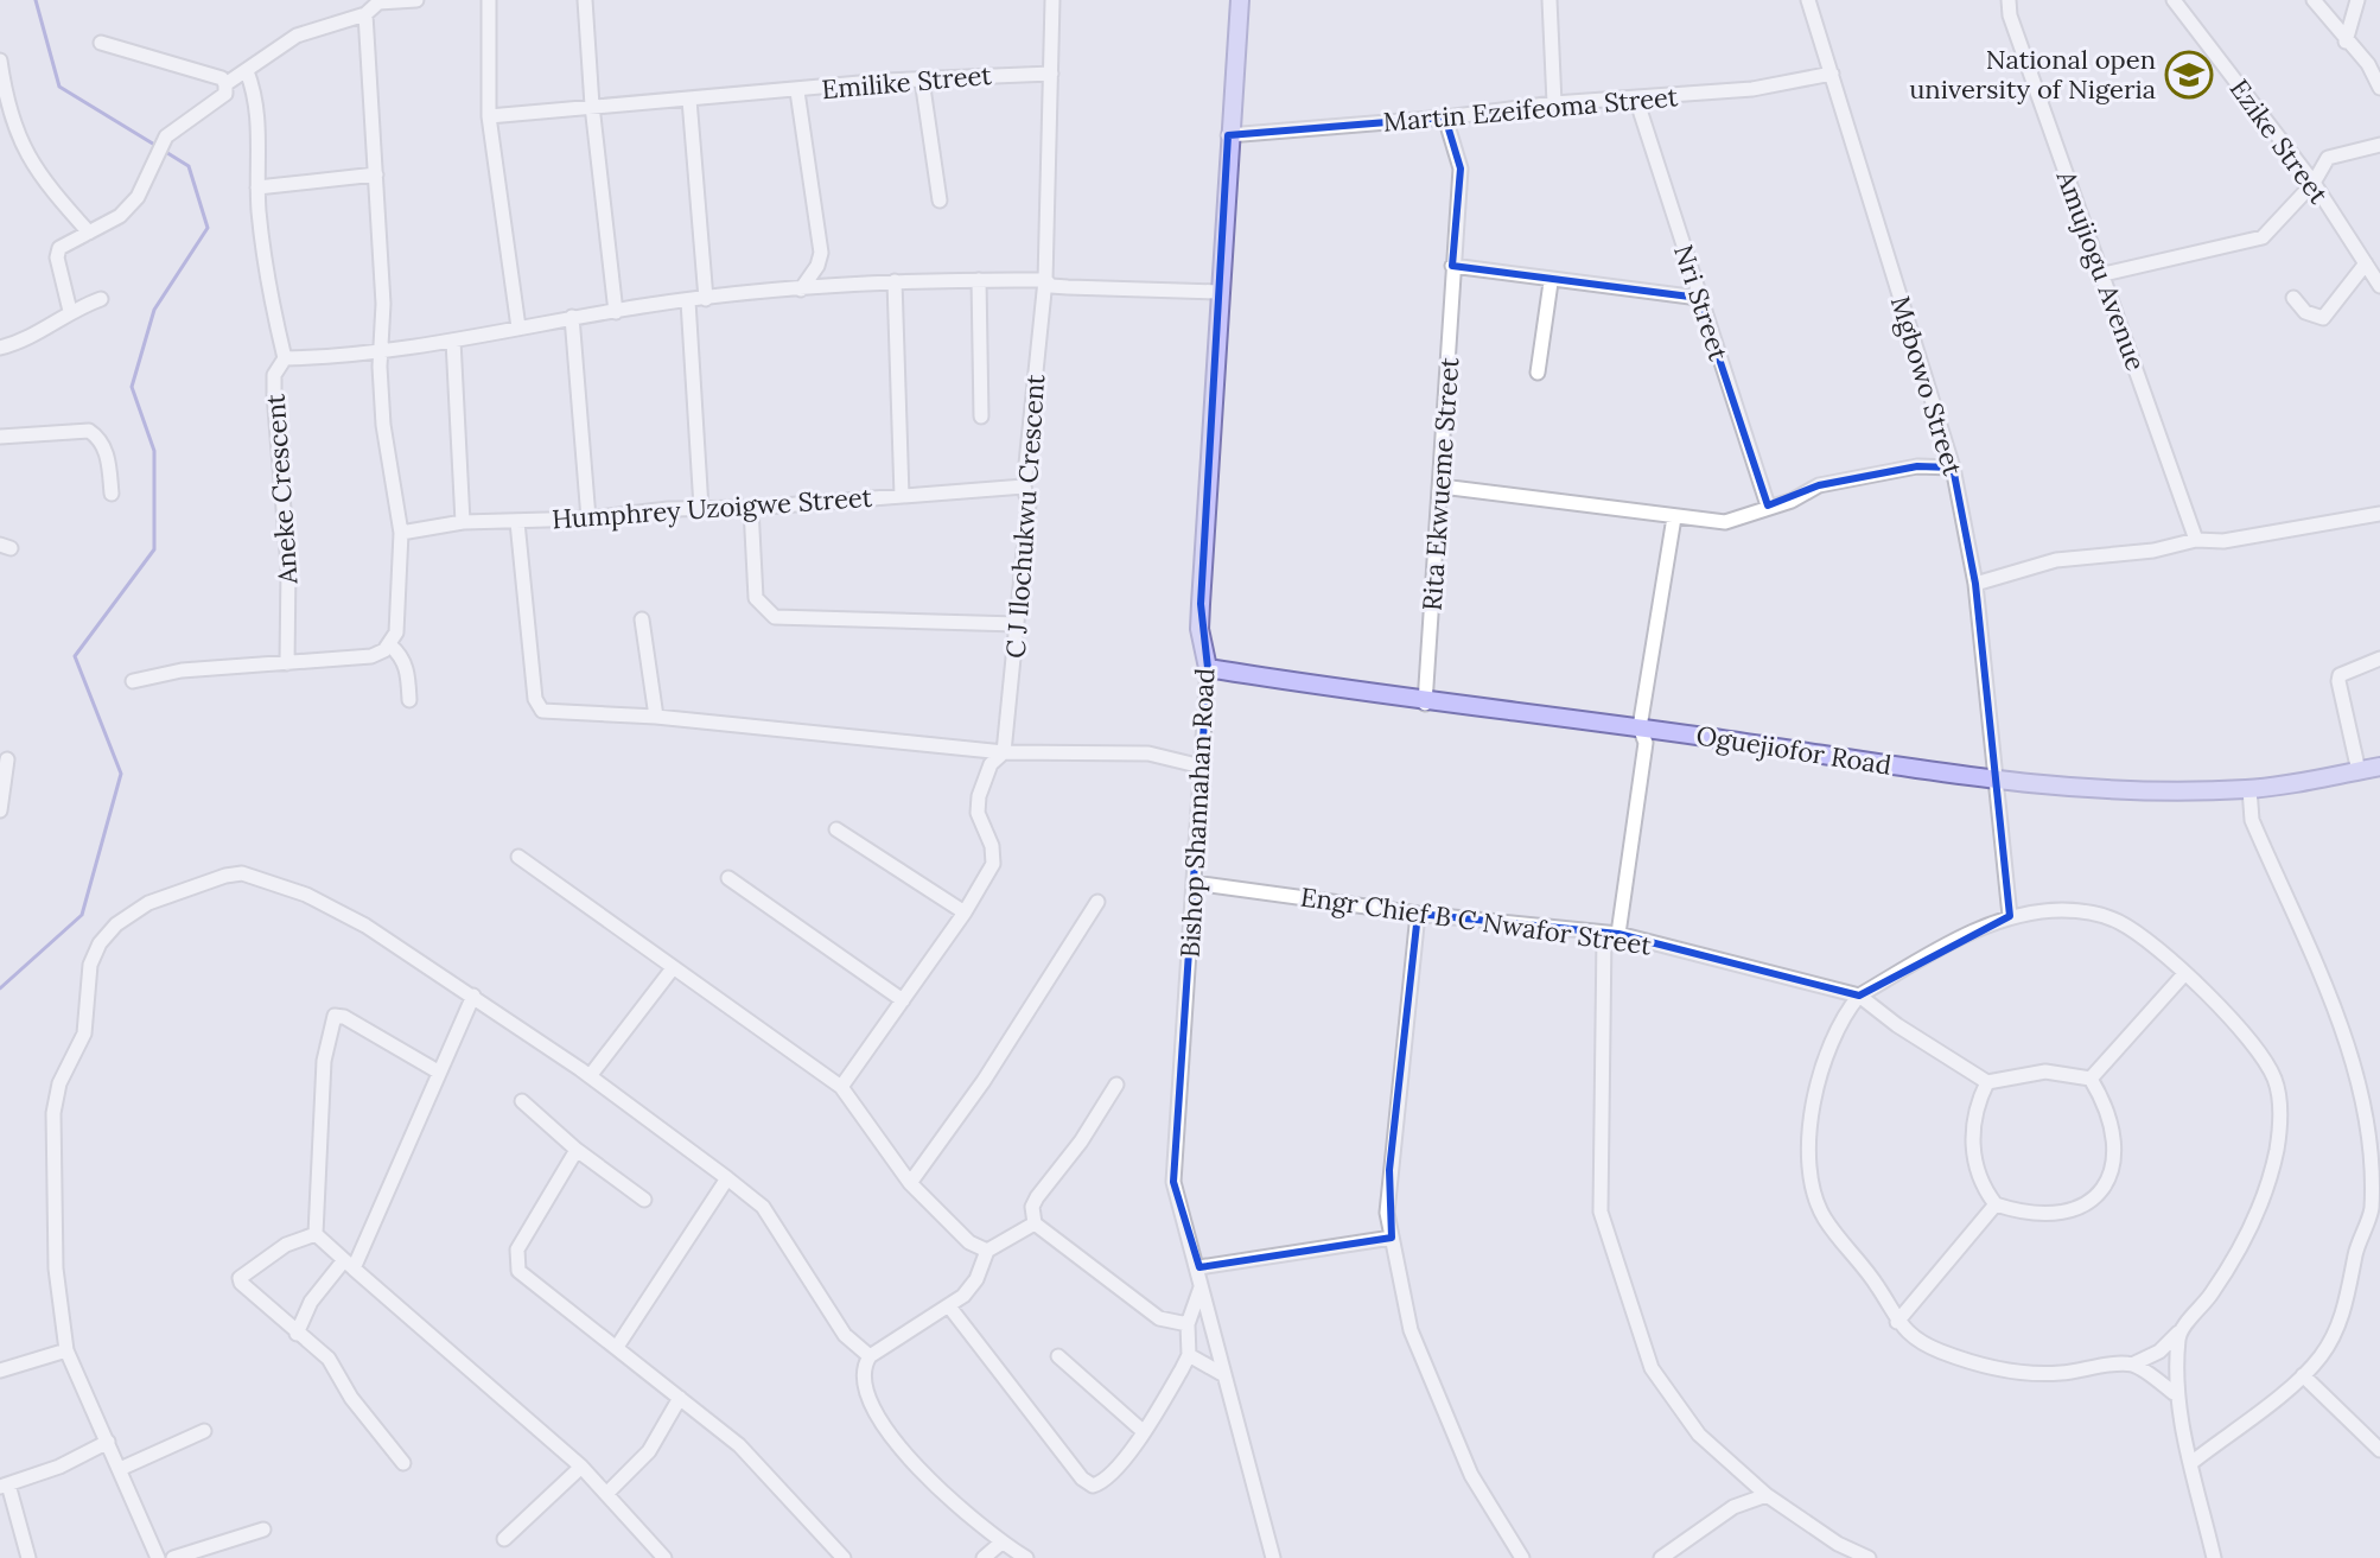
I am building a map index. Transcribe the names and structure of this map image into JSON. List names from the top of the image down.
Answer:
{
  "streets": {
    "main road": ["Oguejiofor Road", "Bishop Shannahan Road"],
    "street": [
      "Emilike Street",
      "Martin Ezeifeoma Street",
      "Ezike Street",
      "Amujiogu Avenue",
      "Nri Street",
      "Mgbowo Street",
      "Rita Ekwueme Street",
      "Aneke Crescent",
      "Humphrey Uzoigwe Street",
      "C J Ilochukwu Crescent",
      "Engr Chief B C Nwafor Street"
    ]
  },
  "crossings": [
    ["Emilike Street", "Aneke Crescent"],
    ["Emilike Street", "C J Ilochukwu Crescent"],
    ["Martin Ezeifeoma Street", "Nri Street"],
    ["Martin Ezeifeoma Street", "Mgbowo Street"],
    ["Martin Ezeifeoma Street", "Rita Ekwueme Street"],
    ["Martin Ezeifeoma Street", "Bishop Shannahan Road"],
    ["Mgbowo Street", "Oguejiofor Road"],
    ["Rita Ekwueme Street", "Oguejiofor Road"],
    ["Aneke Crescent", "C J Ilochukwu Crescent"],
    ["Aneke Crescent", "Bishop Shannahan Road"],
    ["Humphrey Uzoigwe Street", "C J Ilochukwu Crescent"],
    ["Oguejiofor Road", "Bishop Shannahan Road"],
    ["Bishop Shannahan Road", "Engr Chief B C Nwafor Street"]
  ],
  "places": {
    "school or university": ["National open university of Nigeria"]
  }
}
